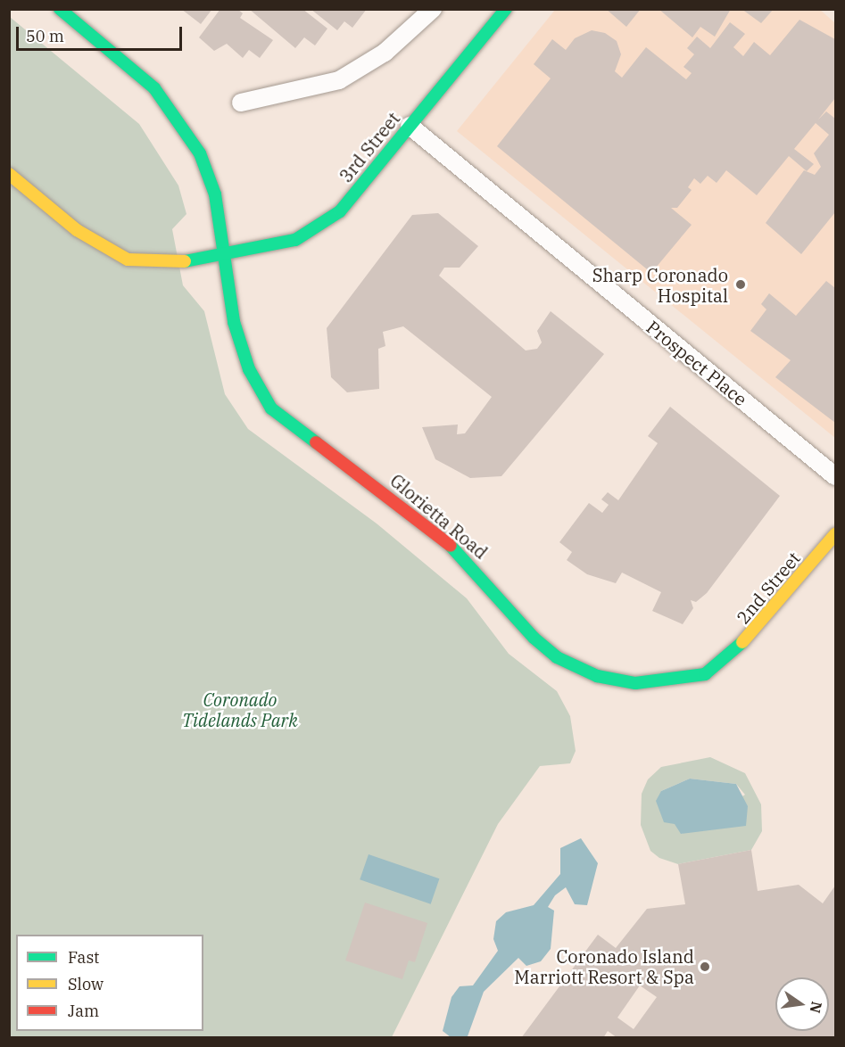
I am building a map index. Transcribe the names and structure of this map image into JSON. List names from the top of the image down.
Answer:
{
  "streets": {
    "main road": ["3rd Street", "Glorietta Road", "2nd Street"],
    "street": ["Prospect Place"]
  },
  "crossings": [
    ["3rd Street", "Prospect Place"],
    ["3rd Street", "Glorietta Road"],
    ["Glorietta Road", "2nd Street"]
  ],
  "parks": ["Coronado Tidelands Park"],
  "places": ["Sharp Coronado Hospital", "Coronado Island Marriott Resort & Spa"],
  "legend": ["Fast", "Slow", "Jam"],
  "scale_bar": "50 m",
  "north": "right"
}
